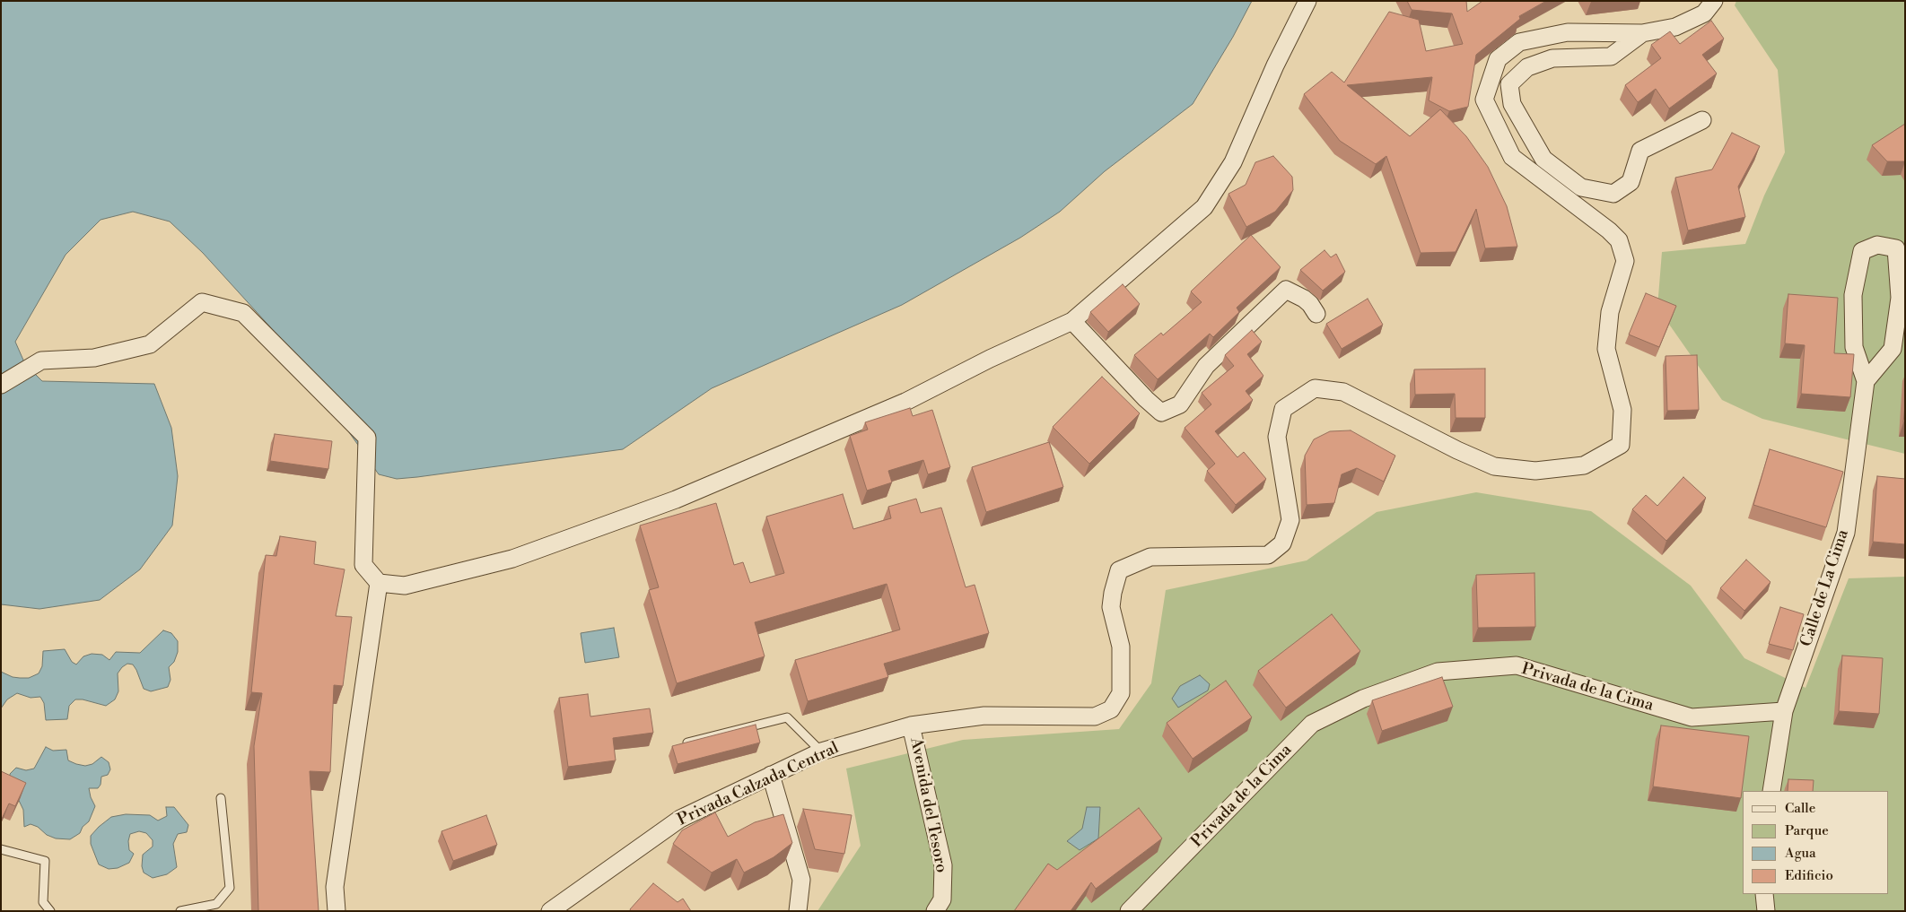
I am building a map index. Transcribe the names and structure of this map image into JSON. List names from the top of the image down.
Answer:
{
  "streets": {
    "street": [
      "Calle de La Cima",
      "Privada de la Cima",
      "Privada Calzada Central",
      "Avenida del Tesoro"
    ]
  },
  "crossings": [
    ["Calle de La Cima", "Privada de la Cima"],
    ["Privada Calzada Central", "Avenida del Tesoro"]
  ],
  "legend": [
    "Calle",
    "Parque",
    "Agua",
    "Edificio"
  ]
}
